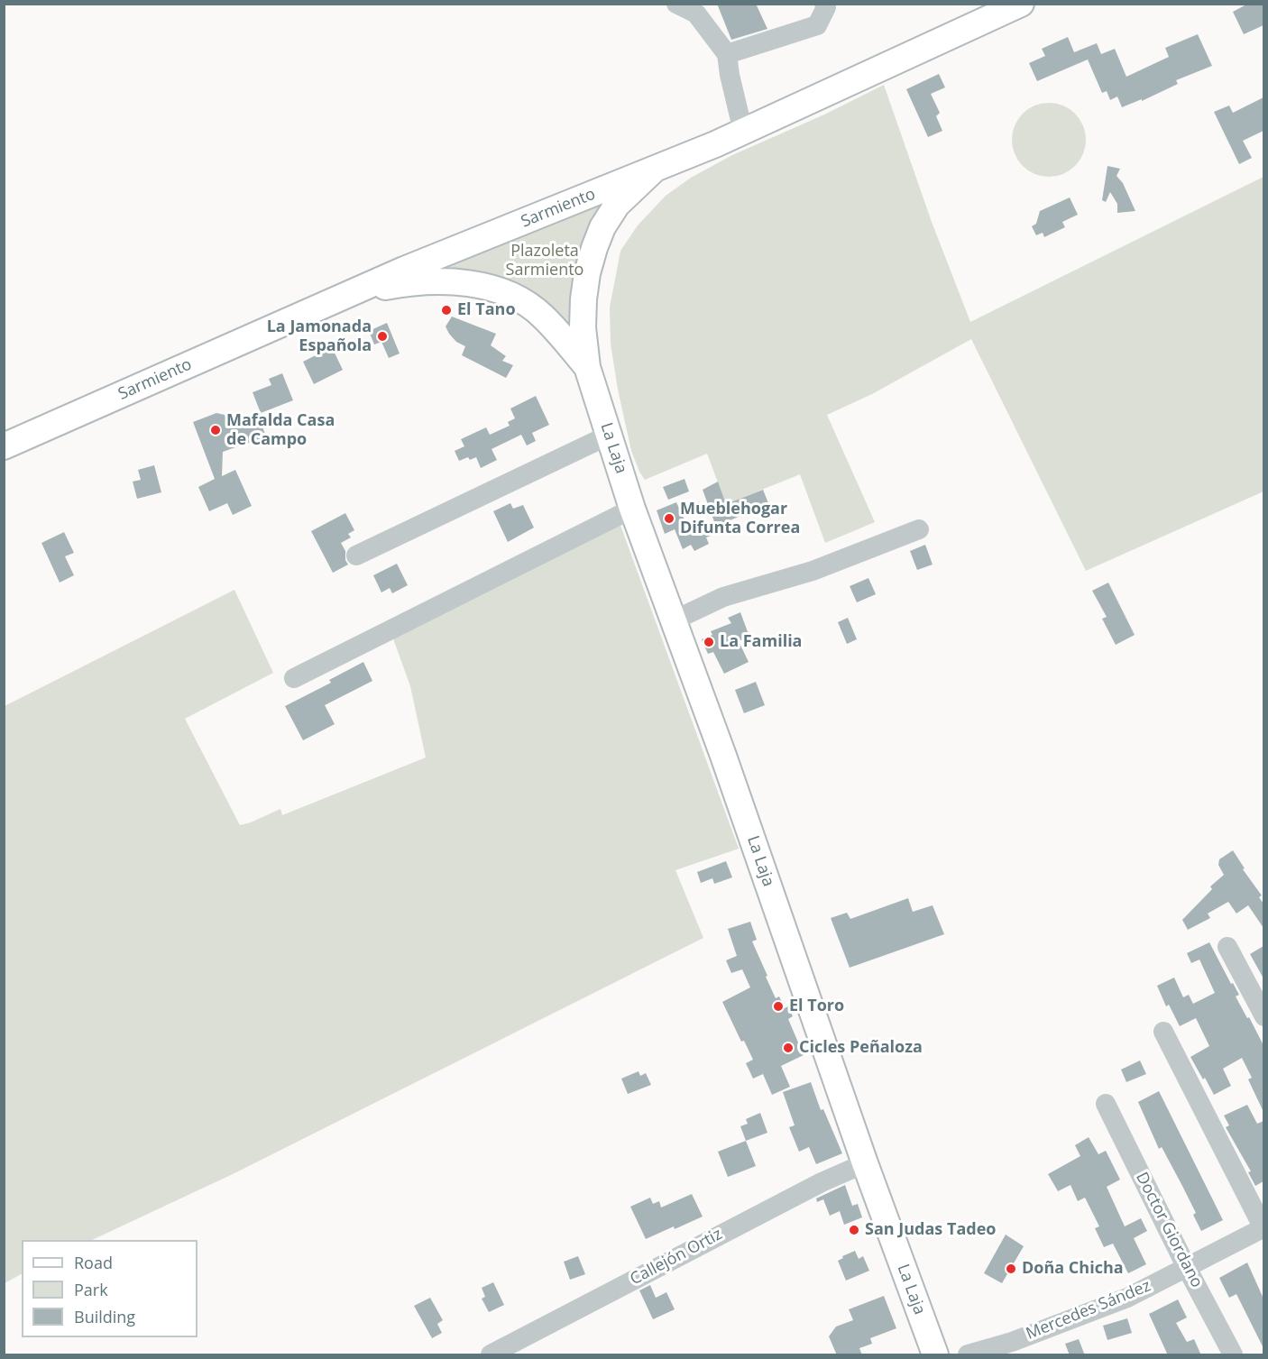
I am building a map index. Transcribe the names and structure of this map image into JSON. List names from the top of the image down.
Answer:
{
  "streets": {
    "main road": ["Sarmiento", "La Laja"],
    "street": ["Doctor Giordano", "Callejón Ortiz", "Mercedes Sández"]
  },
  "crossings": [
    ["Sarmiento", "La Laja"],
    ["La Laja", "Callejón Ortiz"],
    ["Doctor Giordano", "Mercedes Sández"]
  ],
  "parks": ["Plazoleta Sarmiento"],
  "places": [
    "El Tano",
    "La Jamonada Española",
    "Mafalda Casa de Campo",
    "Mueblehogar Difunta Correa",
    "La Familia",
    "El Toro",
    "Cicles Peñaloza",
    "San Judas Tadeo",
    "Doña Chicha"
  ],
  "legend": ["Road", "Park", "Building"]
}
